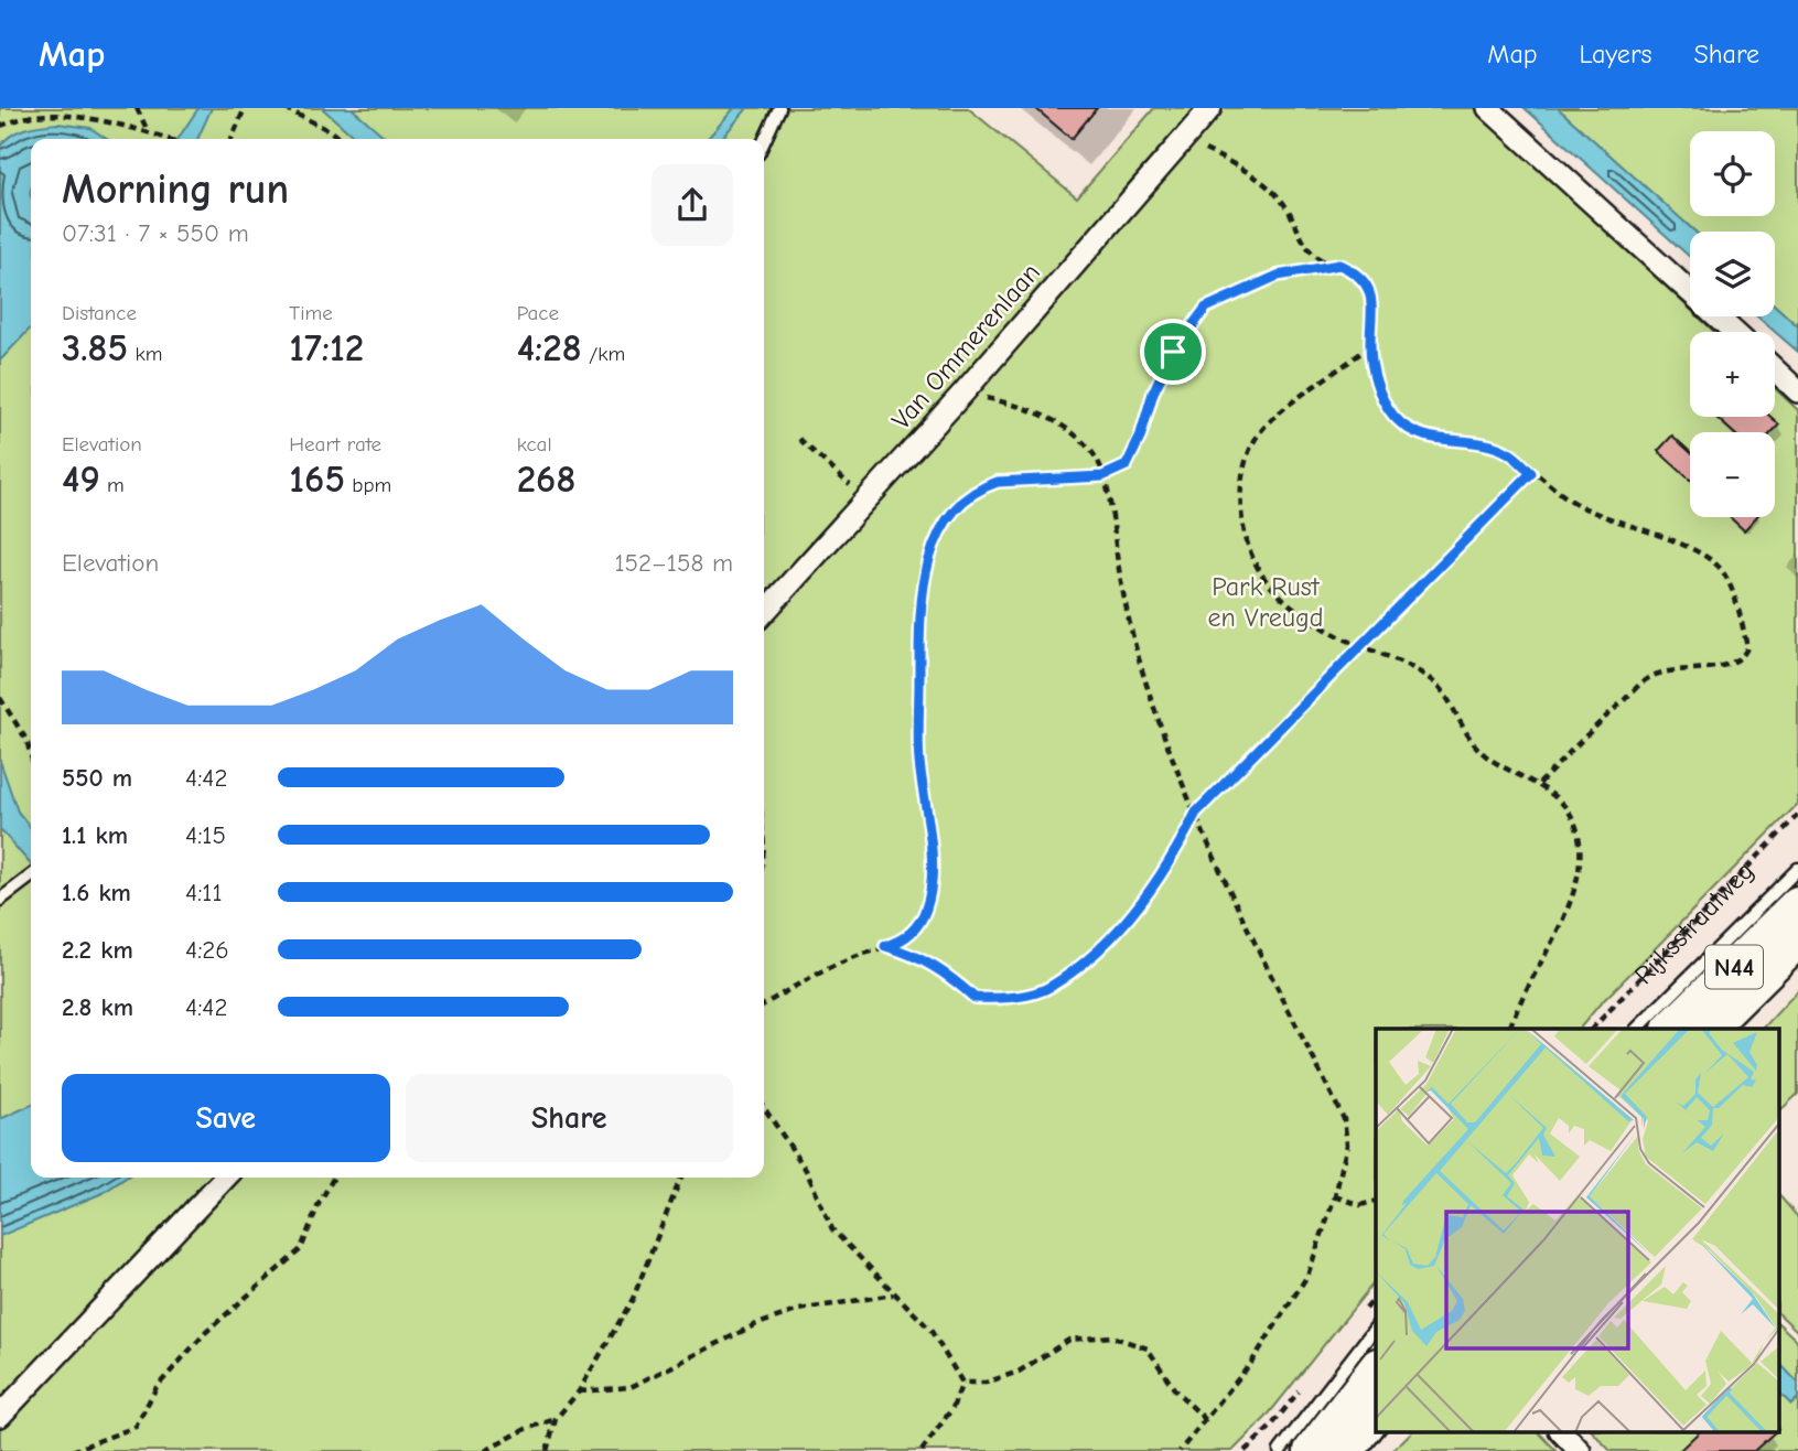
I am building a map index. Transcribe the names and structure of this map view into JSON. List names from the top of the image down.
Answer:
{
  "streets": {
    "main road": ["N44"],
    "street": ["Van Ommerenlaan"],
    "lane": ["Rijksstraatweg"]
  },
  "parks": ["Park Rust en Vreugd"],
  "page": {
    "header": "Map",
    "nav": ["Map", "Layers", "Share"],
    "map_buttons": ["+", "−"],
    "heading": ["Morning run", "07:31 · 7 × 550 m"],
    "stats": [
      ["Distance", "3.85 km"],
      ["Time", "17:12"],
      ["Pace", "4:28 /km"],
      ["Elevation", "49 m"],
      ["Heart rate", "165 bpm"],
      ["kcal", "268"]
    ],
    "chart": ["Elevation", "152–158 m"],
    "list": [
      {
        "name": "550 m",
        "note": "4:42"
      },
      {
        "name": "1.1 km",
        "note": "4:15"
      },
      {
        "name": "1.6 km",
        "note": "4:11"
      },
      {
        "name": "2.2 km",
        "note": "4:26"
      },
      {
        "name": "2.8 km",
        "note": "4:42"
      }
    ],
    "buttons": ["Save", "Share"]
  }
}
